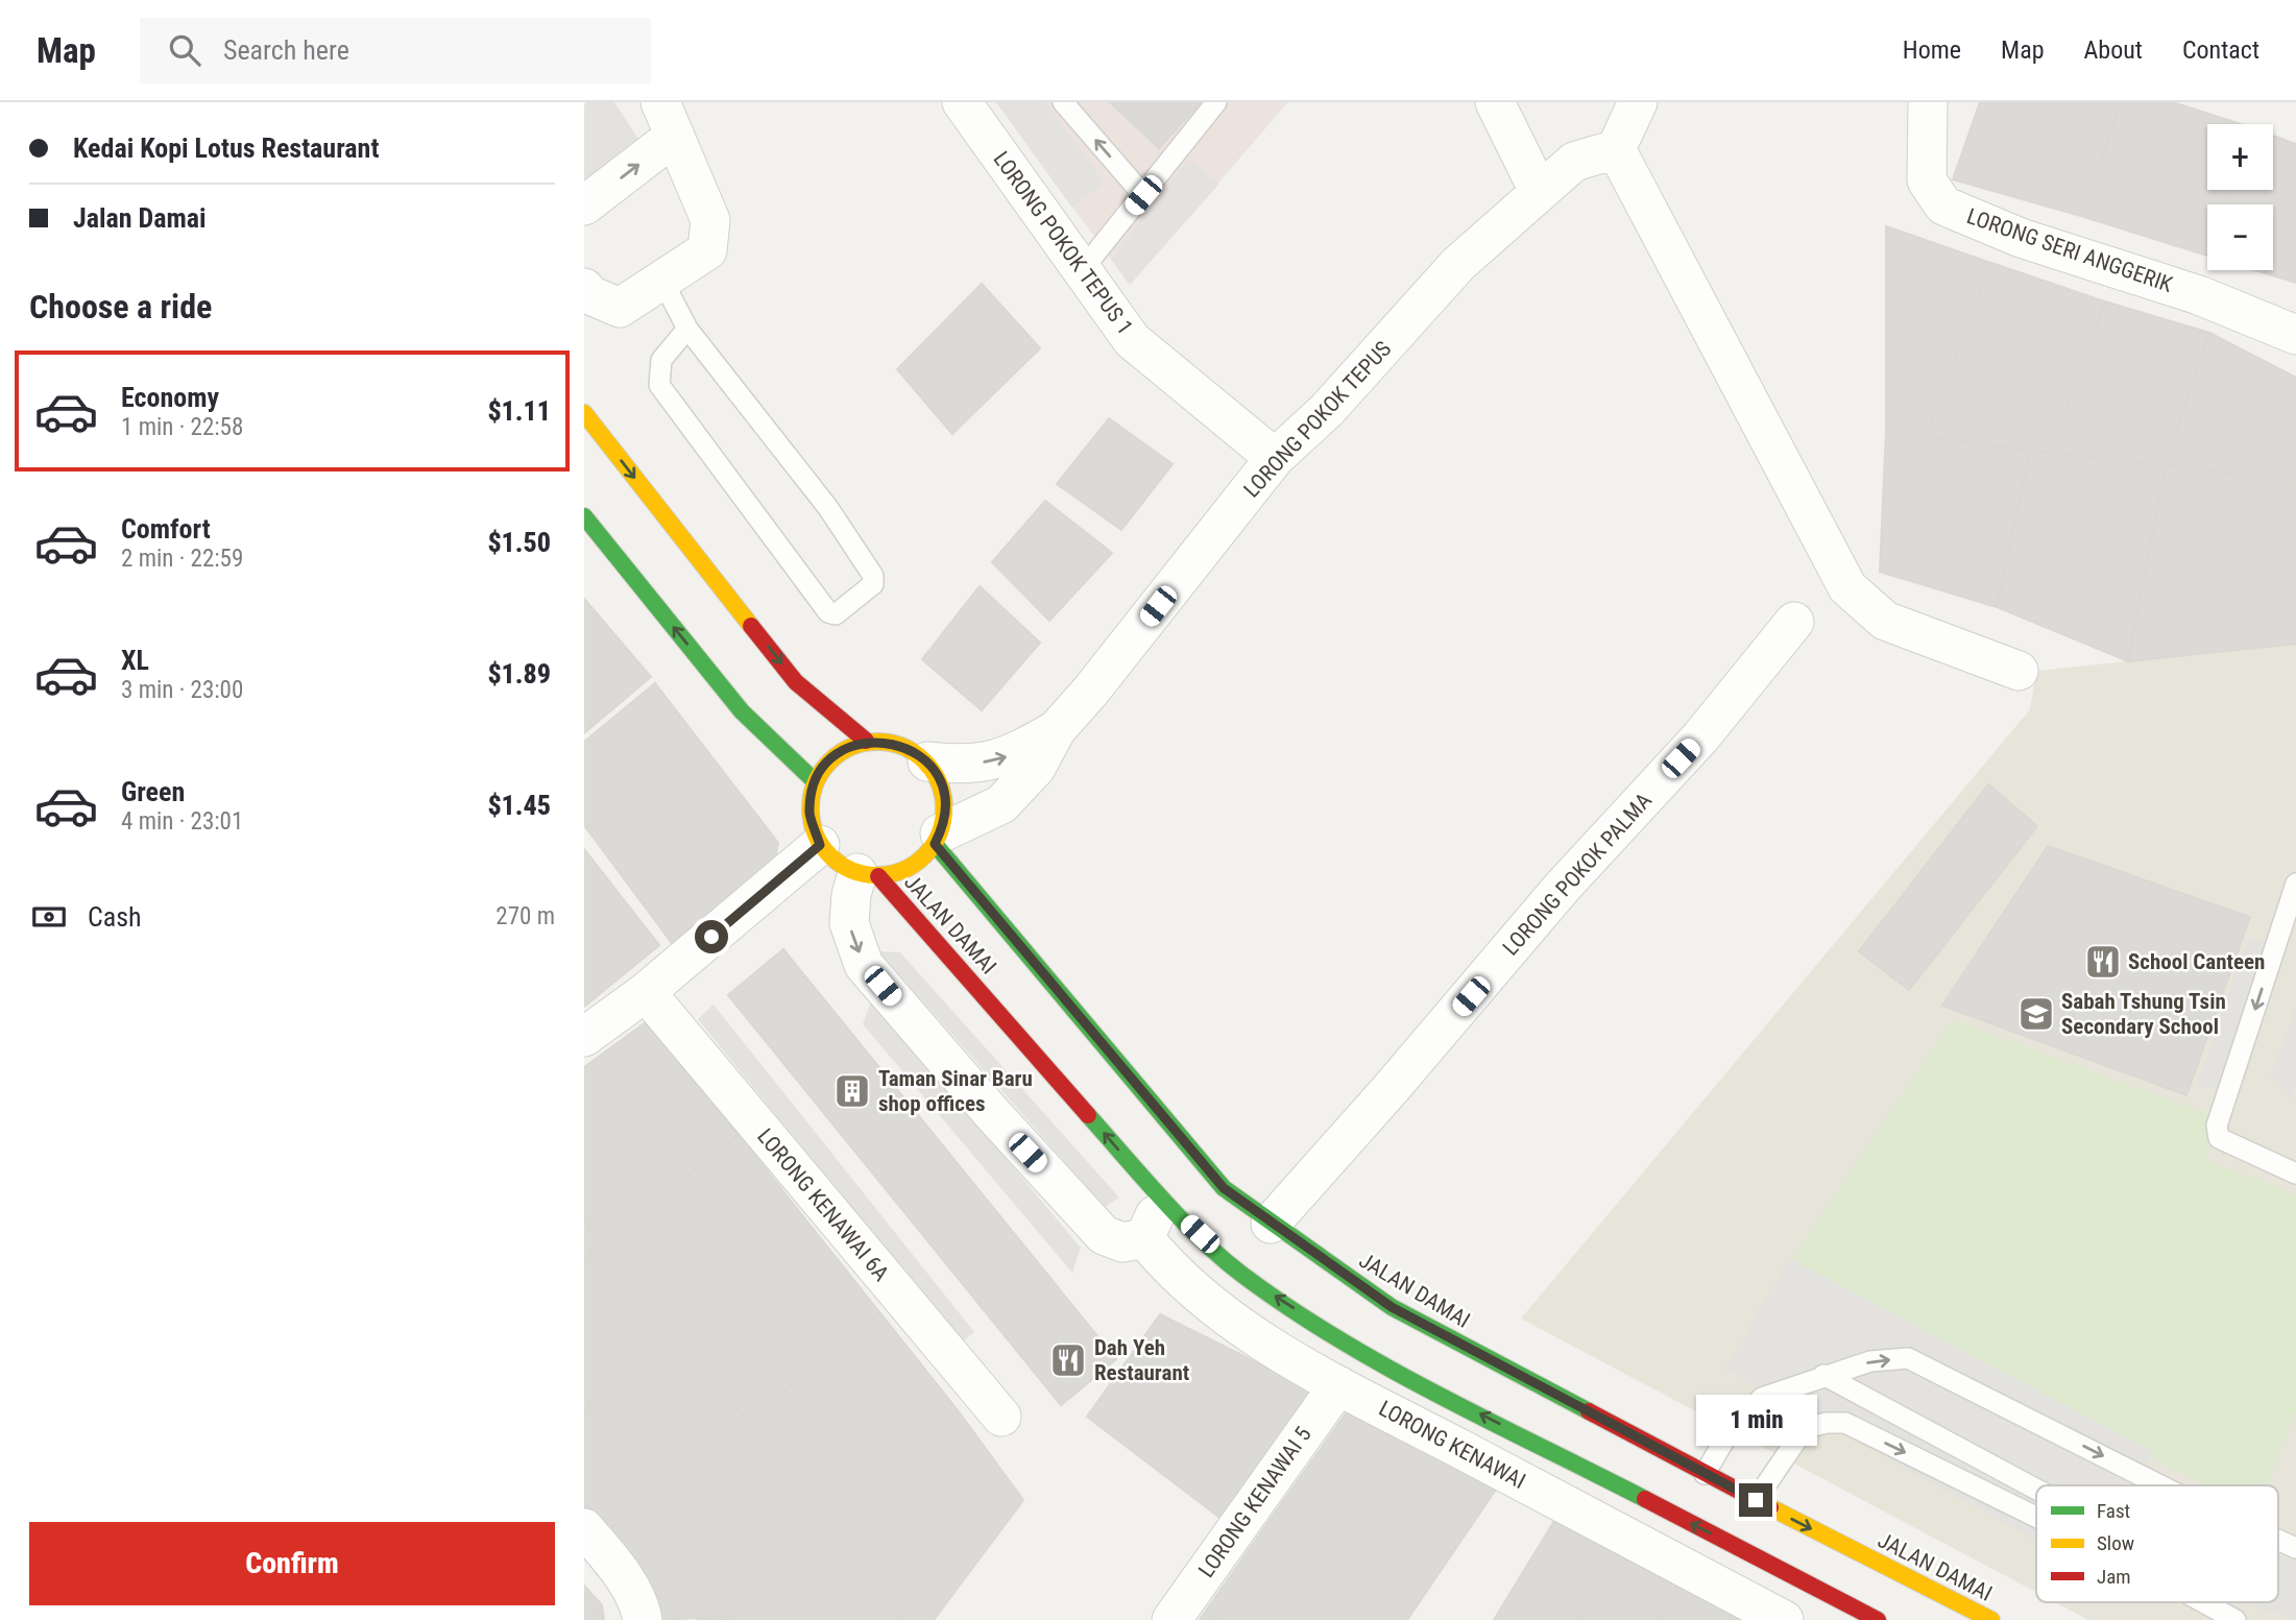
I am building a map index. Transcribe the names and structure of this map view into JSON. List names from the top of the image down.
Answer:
{
  "streets": {
    "main road": ["JALAN DAMAI"],
    "street": [
      "LORONG POKOK TEPUS 1",
      "LORONG SERI ANGGERIK",
      "LORONG POKOK TEPUS",
      "LORONG POKOK PALMA",
      "LORONG KENAWAI 6A",
      "LORONG KENAWAI",
      "LORONG KENAWAI 5"
    ]
  },
  "crossings": [
    ["LORONG POKOK TEPUS 1", "LORONG POKOK TEPUS"],
    ["LORONG POKOK TEPUS", "JALAN DAMAI"],
    ["LORONG POKOK PALMA", "JALAN DAMAI"],
    ["LORONG KENAWAI", "LORONG KENAWAI 5"]
  ],
  "places": {
    "restaurant": ["School Canteen", "Dah Yeh Restaurant"],
    "school or university": ["Sabah Tshung Tsin Secondary School"],
    "building": ["Taman Sinar Baru shop offices"]
  },
  "legend": ["Fast", "Slow", "Jam"],
  "page": {
    "header": "Map",
    "search": "Search here",
    "nav": [
      "Home",
      "Map",
      "About",
      "Contact"
    ],
    "banner": ["Kedai Kopi Lotus Restaurant", "Jalan Damai"],
    "map_buttons": ["+", "−"],
    "heading": "Choose a ride",
    "list": [
      {
        "name": "Economy",
        "note": "1 min · 22:58",
        "value": "$1.11"
      },
      {
        "name": "Comfort",
        "note": "2 min · 22:59",
        "value": "$1.50"
      },
      {
        "name": "XL",
        "note": "3 min · 23:00",
        "value": "$1.89"
      },
      {
        "name": "Green",
        "note": "4 min · 23:01",
        "value": "$1.45"
      }
    ],
    "pay": ["Cash", "270 m"],
    "bubble": "1 min",
    "buttons": "Confirm"
  }
}
